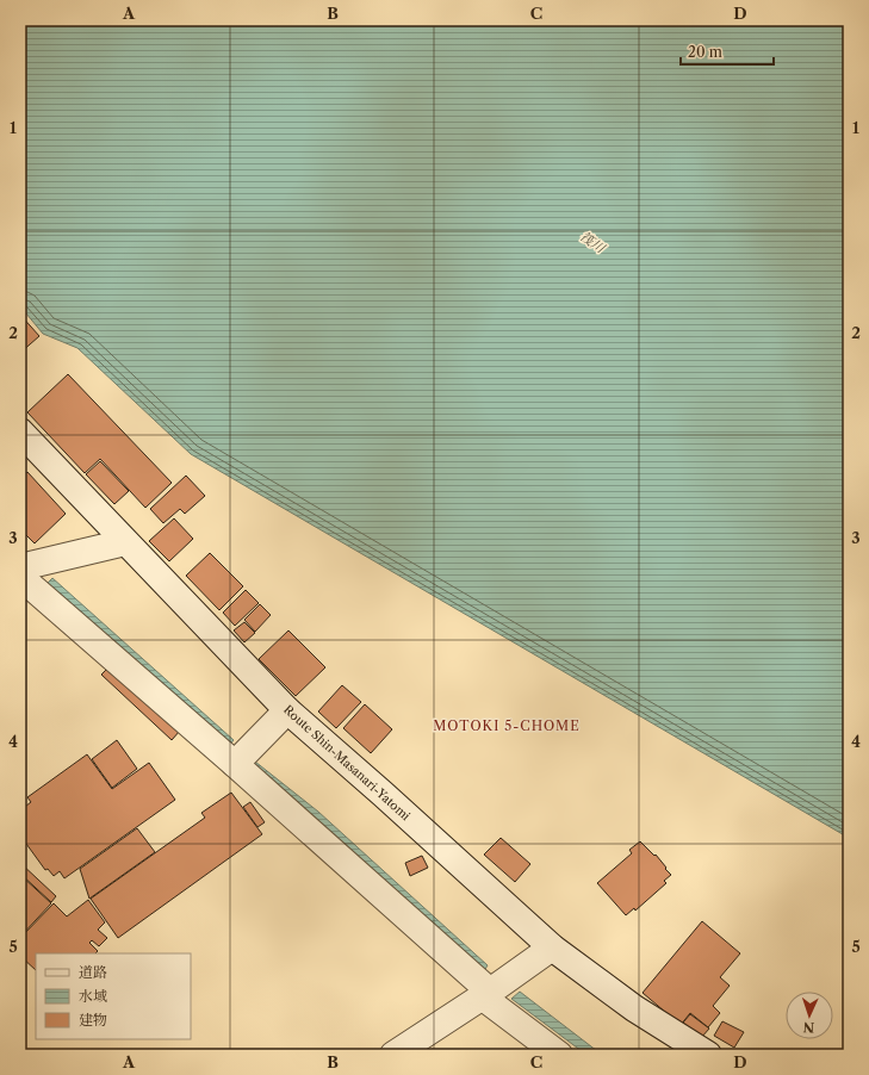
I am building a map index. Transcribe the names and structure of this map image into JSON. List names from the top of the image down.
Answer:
{
  "streets": {
    "street": ["Route Shin-Masanari-Yatomi"]
  },
  "districts": ["MOTOKI 5-CHOME"],
  "water": ["筏川"],
  "legend": ["道路", "水域", "建物"],
  "scale_bar": "20 m",
  "north": "bottom",
  "grid": {
    "columns": [
      "A",
      "B",
      "C",
      "D"
    ],
    "rows": [
      "1",
      "2",
      "3",
      "4",
      "5"
    ]
  }
}
